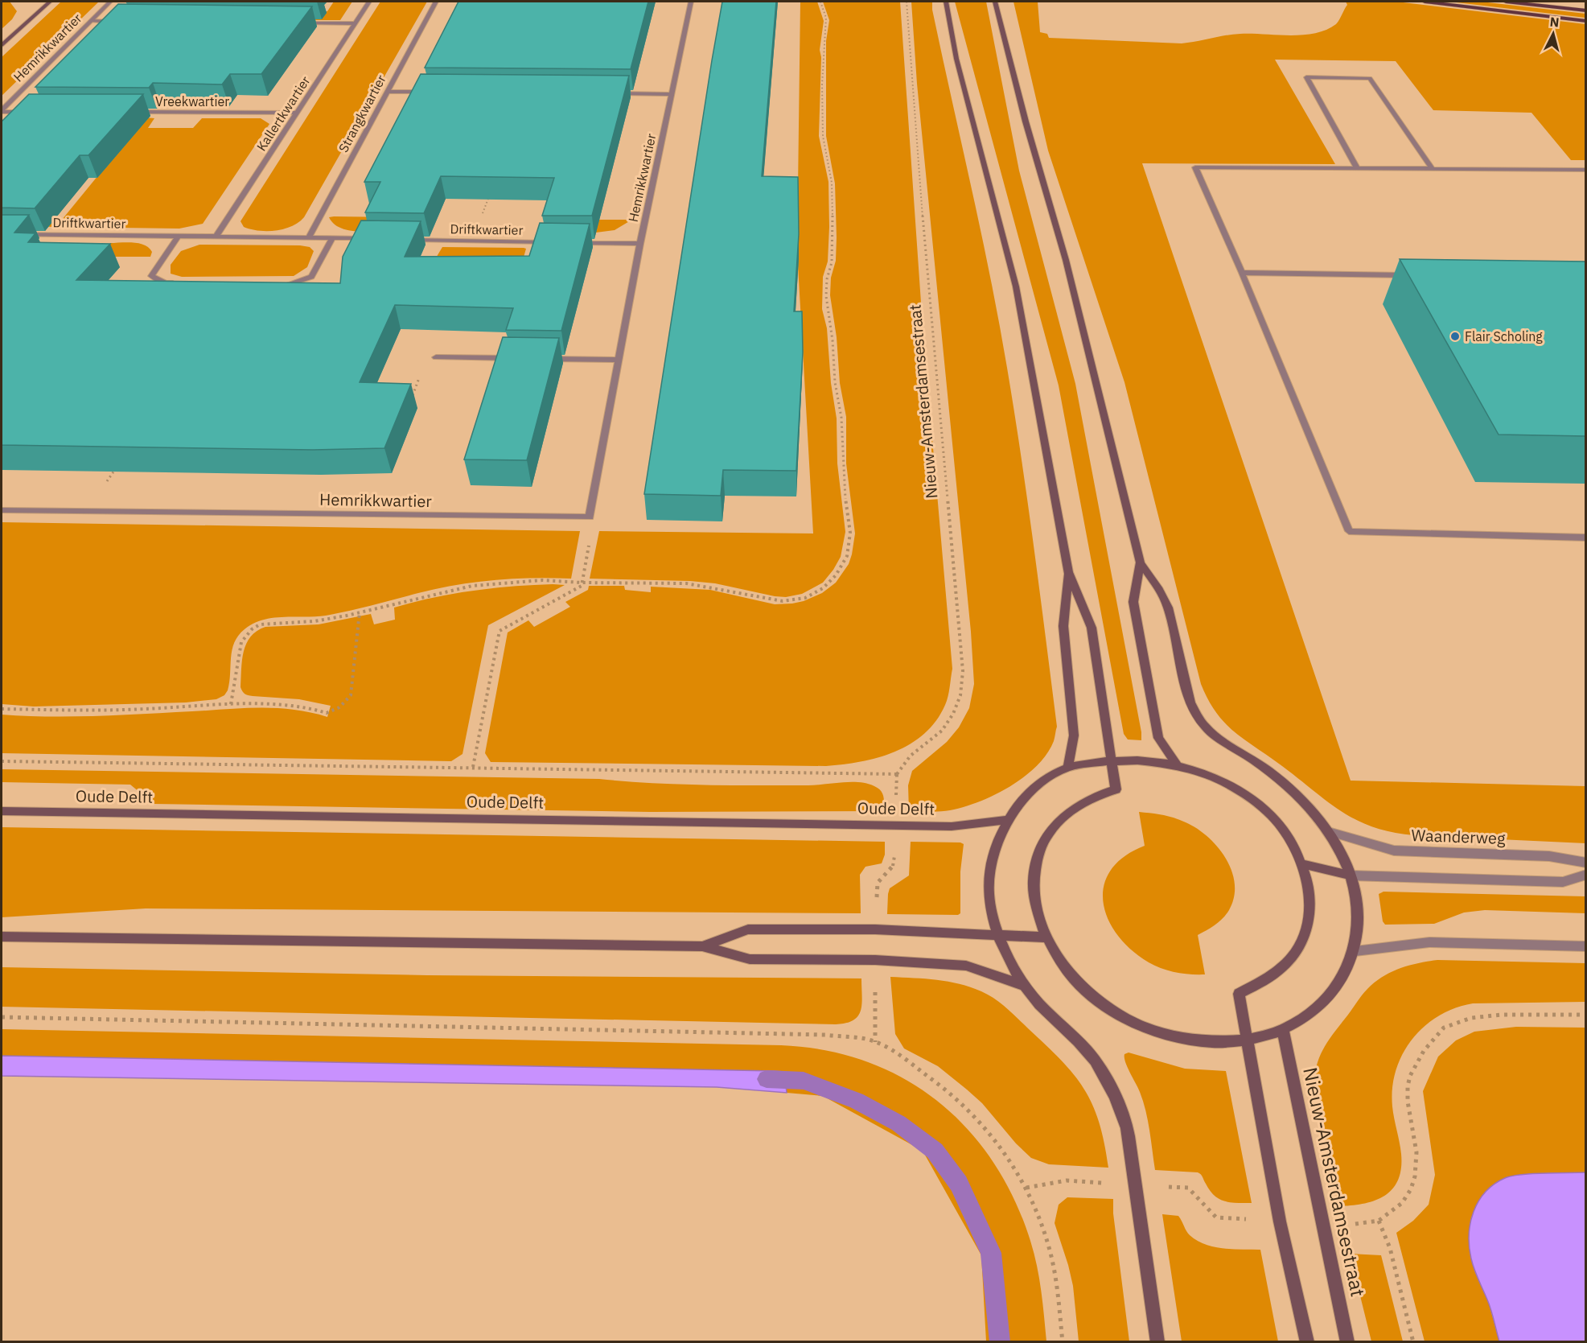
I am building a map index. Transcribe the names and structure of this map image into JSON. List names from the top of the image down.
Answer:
{
  "streets": {
    "main road": ["Nieuw-Amsterdamsestraat", "Oude Delft"],
    "street": [
      "Hemrikkwartier",
      "Vreekwartier",
      "Kallertkwartier",
      "Strangkwartier",
      "Driftkwartier",
      "Waanderweg"
    ]
  },
  "crossings": [
    ["Vreekwartier", "Kallertkwartier"],
    ["Kallertkwartier", "Driftkwartier"],
    ["Strangkwartier", "Driftkwartier"]
  ],
  "places": ["Flair Scholing"],
  "north": "top"
}
